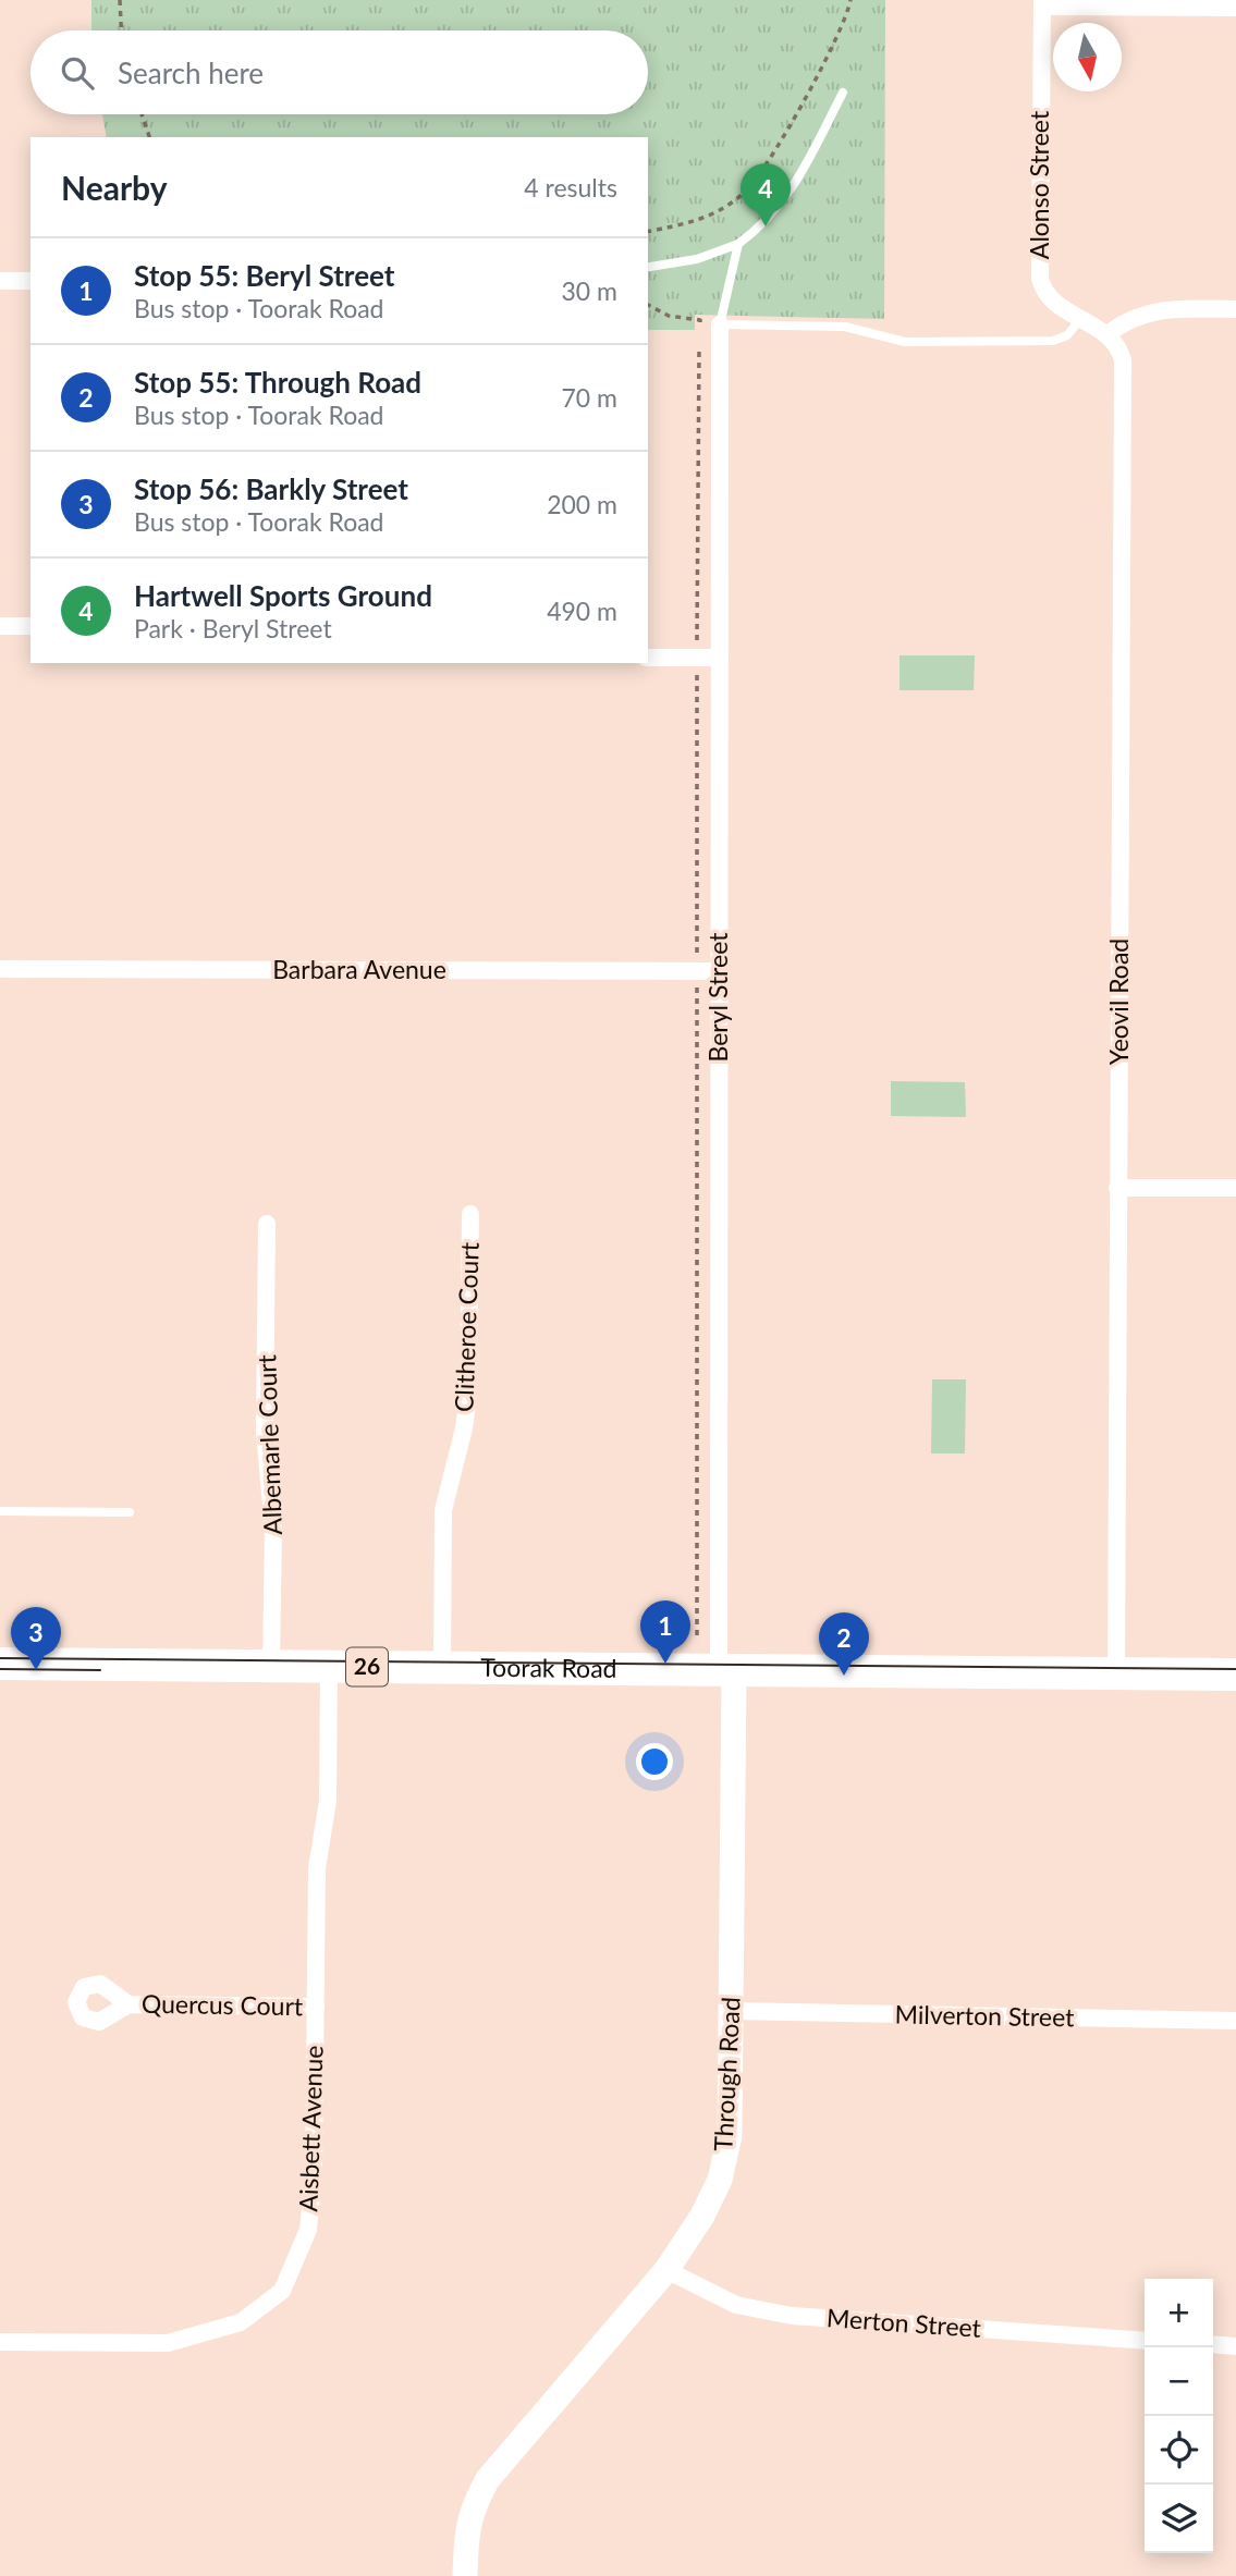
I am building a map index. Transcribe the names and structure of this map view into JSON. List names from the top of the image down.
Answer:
{
  "streets": {
    "highway": ["26", "Toorak Road"],
    "street": [
      "Alonso Street",
      "Barbara Avenue",
      "Beryl Street",
      "Yeovil Road",
      "Clitheroe Court",
      "Albemarle Court",
      "Quercus Court",
      "Milverton Street",
      "Through Road",
      "Aisbett Avenue",
      "Merton Street"
    ]
  },
  "crossings": [
    ["Alonso Street", "Yeovil Road"],
    ["Barbara Avenue", "Beryl Street"],
    ["Beryl Street", "Toorak Road"],
    ["Beryl Street", "Through Road"],
    ["Yeovil Road", "Toorak Road"],
    ["Clitheroe Court", "Toorak Road"],
    ["Albemarle Court", "Toorak Road"],
    ["Toorak Road", "Through Road"],
    ["Toorak Road", "Aisbett Avenue"],
    ["Quercus Court", "Aisbett Avenue"],
    ["Milverton Street", "Through Road"],
    ["Through Road", "Merton Street"]
  ],
  "north": "bottom",
  "page": {
    "search": "Search here",
    "heading": ["Nearby", "4 results"],
    "pins": [
      "4",
      "1",
      "3",
      "2"
    ],
    "list": [
      {
        "mark": "1",
        "name": "Stop 55: Beryl Street",
        "note": "Bus stop · Toorak Road",
        "value": "30 m"
      },
      {
        "mark": "2",
        "name": "Stop 55: Through Road",
        "note": "Bus stop · Toorak Road",
        "value": "70 m"
      },
      {
        "mark": "3",
        "name": "Stop 56: Barkly Street",
        "note": "Bus stop · Toorak Road",
        "value": "200 m"
      },
      {
        "mark": "4",
        "name": "Hartwell Sports Ground",
        "note": "Park · Beryl Street",
        "value": "490 m"
      }
    ],
    "map_buttons": ["+", "−"]
  }
}
